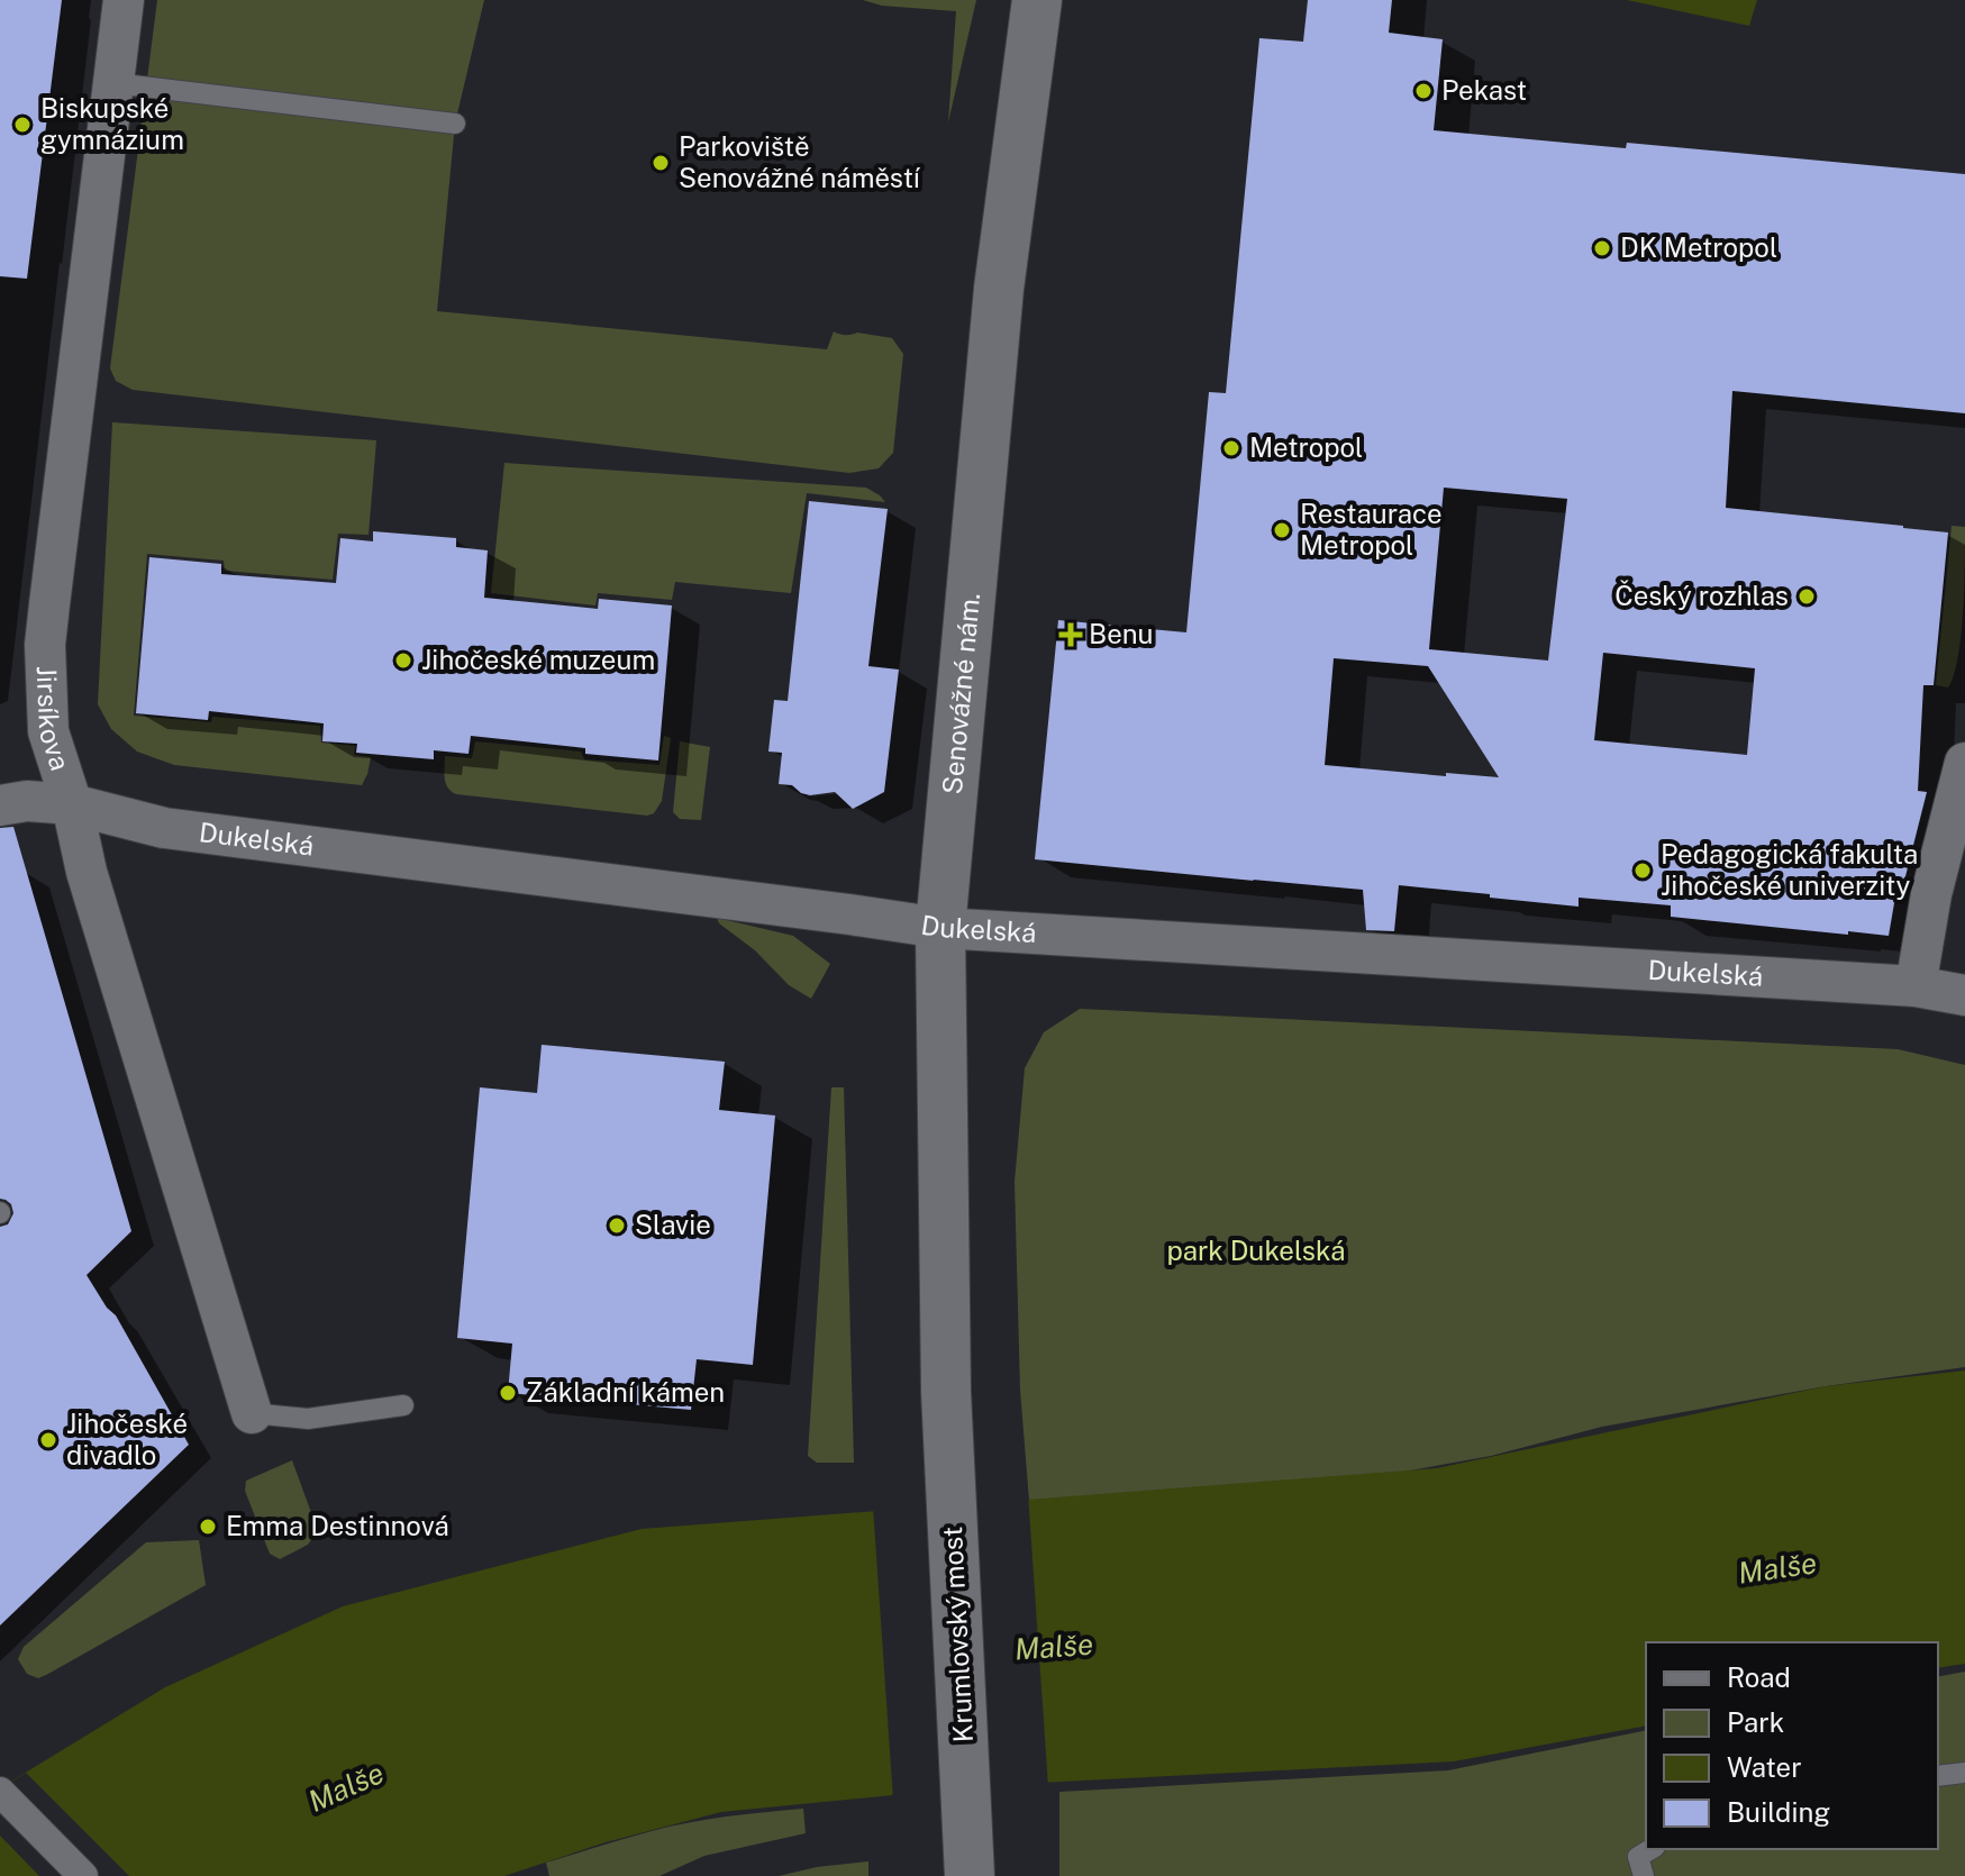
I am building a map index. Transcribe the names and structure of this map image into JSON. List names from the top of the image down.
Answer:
{
  "streets": {
    "street": [
      "Senovážné nám.",
      "Jirsíkova",
      "Dukelská",
      "Krumlovský most"
    ]
  },
  "crossings": [
    ["Senovážné nám.", "Dukelská"],
    ["Senovážné nám.", "Krumlovský most"],
    ["Jirsíkova", "Dukelská"]
  ],
  "water": ["Malše"],
  "parks": ["park Dukelská"],
  "places": {
    "other": [
      "Pekast",
      "Biskupské gymnázium",
      "Parkoviště Senovážné náměstí",
      "DK Metropol",
      "Metropol",
      "Restaurace Metropol",
      "Český rozhlas",
      "Jihočeské muzeum",
      "Pedagogická fakulta Jihočeské univerzity",
      "Slavie",
      "Základní kámen",
      "Jihočeské divadlo",
      "Emma Destinnová"
    ],
    "health": ["Benu"]
  },
  "legend": [
    "Road",
    "Park",
    "Water",
    "Building"
  ]
}
